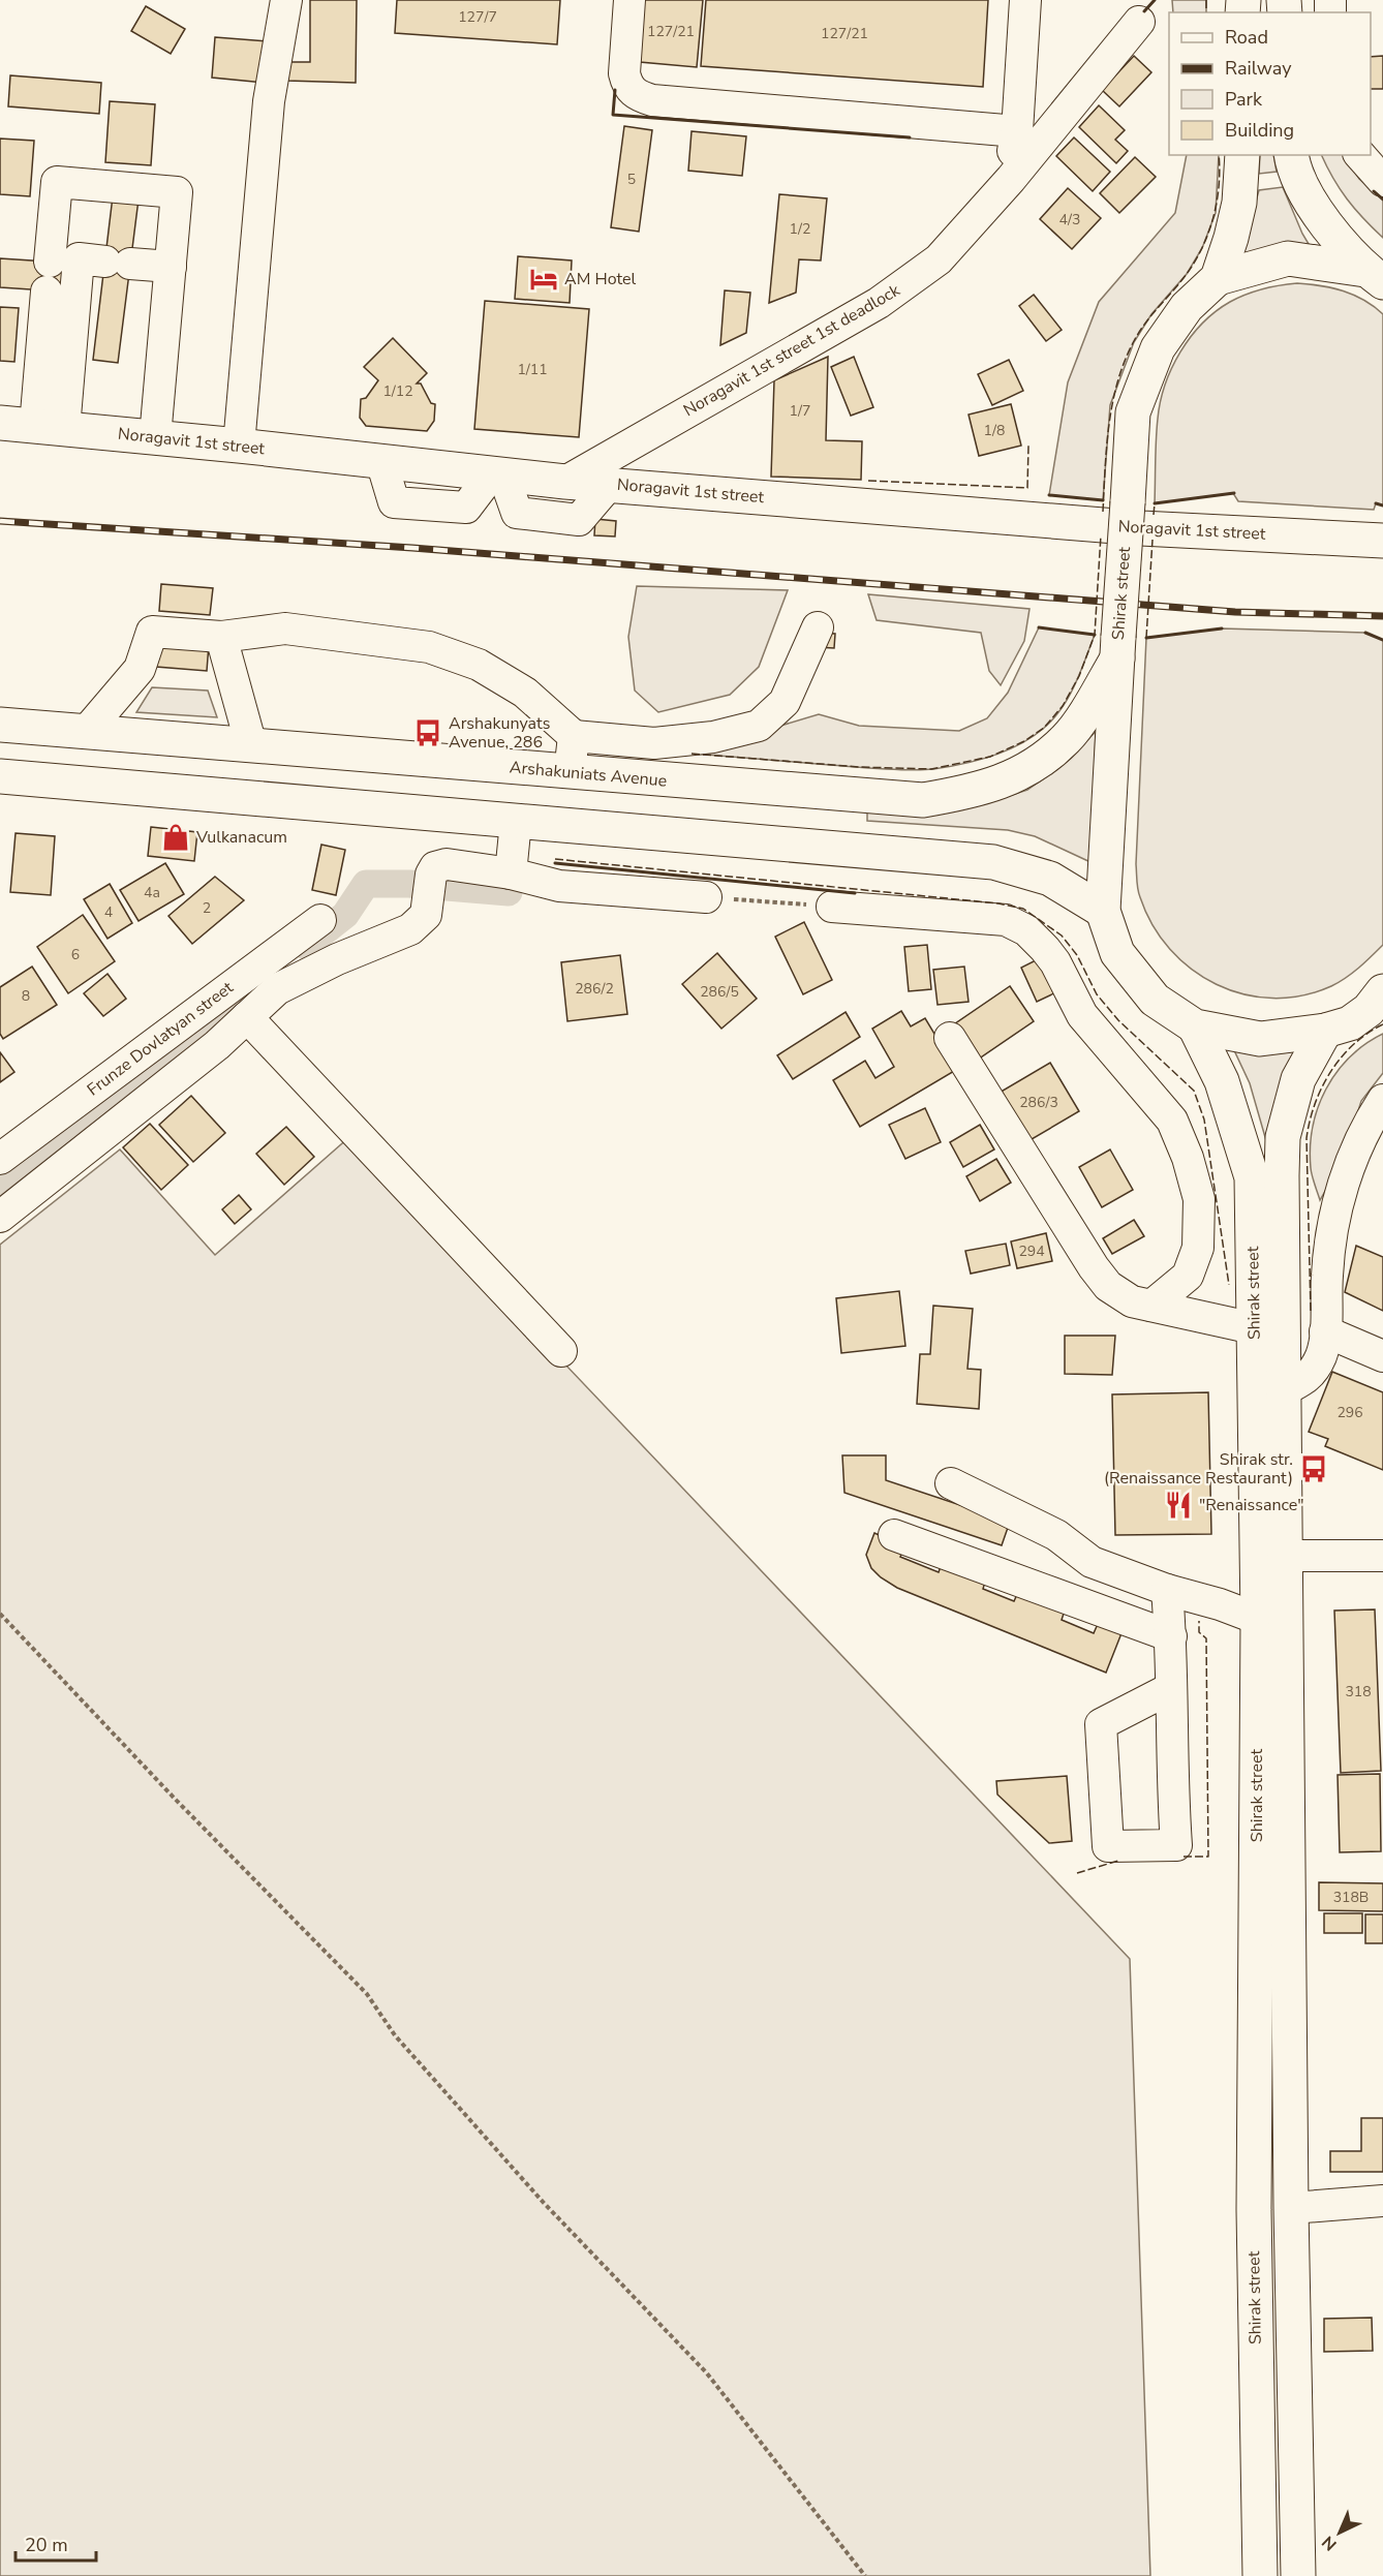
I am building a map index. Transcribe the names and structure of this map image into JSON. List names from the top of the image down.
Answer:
{
  "streets": {
    "main road": ["Noragavit 1st street", "Shirak street", "Arshakuniats Avenue"],
    "street": ["Noragavit 1st street 1st deadlock", "Frunze Dovlatyan street"]
  },
  "crossings": [
    ["Noragavit 1st street 1st deadlock", "Noragavit 1st street"],
    ["Shirak street", "Arshakuniats Avenue"]
  ],
  "places": {
    "hotel": ["AM Hotel"],
    "bus stop": ["Arshakunyats Avenue, 286", "Shirak str. (Renaissance Restaurant)"],
    "shop": ["Vulkanacum"],
    "restaurant": ["\"Renaissance\""]
  },
  "house_numbers": [
    "127/7",
    "127/21",
    "127/21",
    "5",
    "4/3",
    "1/2",
    "1/11",
    "1/12",
    "1/7",
    "1/8",
    "4a",
    "2",
    "4",
    "6",
    "286/2",
    "286/5",
    "8",
    "286/3",
    "294",
    "296",
    "318",
    "318B"
  ],
  "legend": [
    "Road",
    "Railway",
    "Park",
    "Building"
  ],
  "scale_bar": "20 m",
  "north": "bottom left"
}
